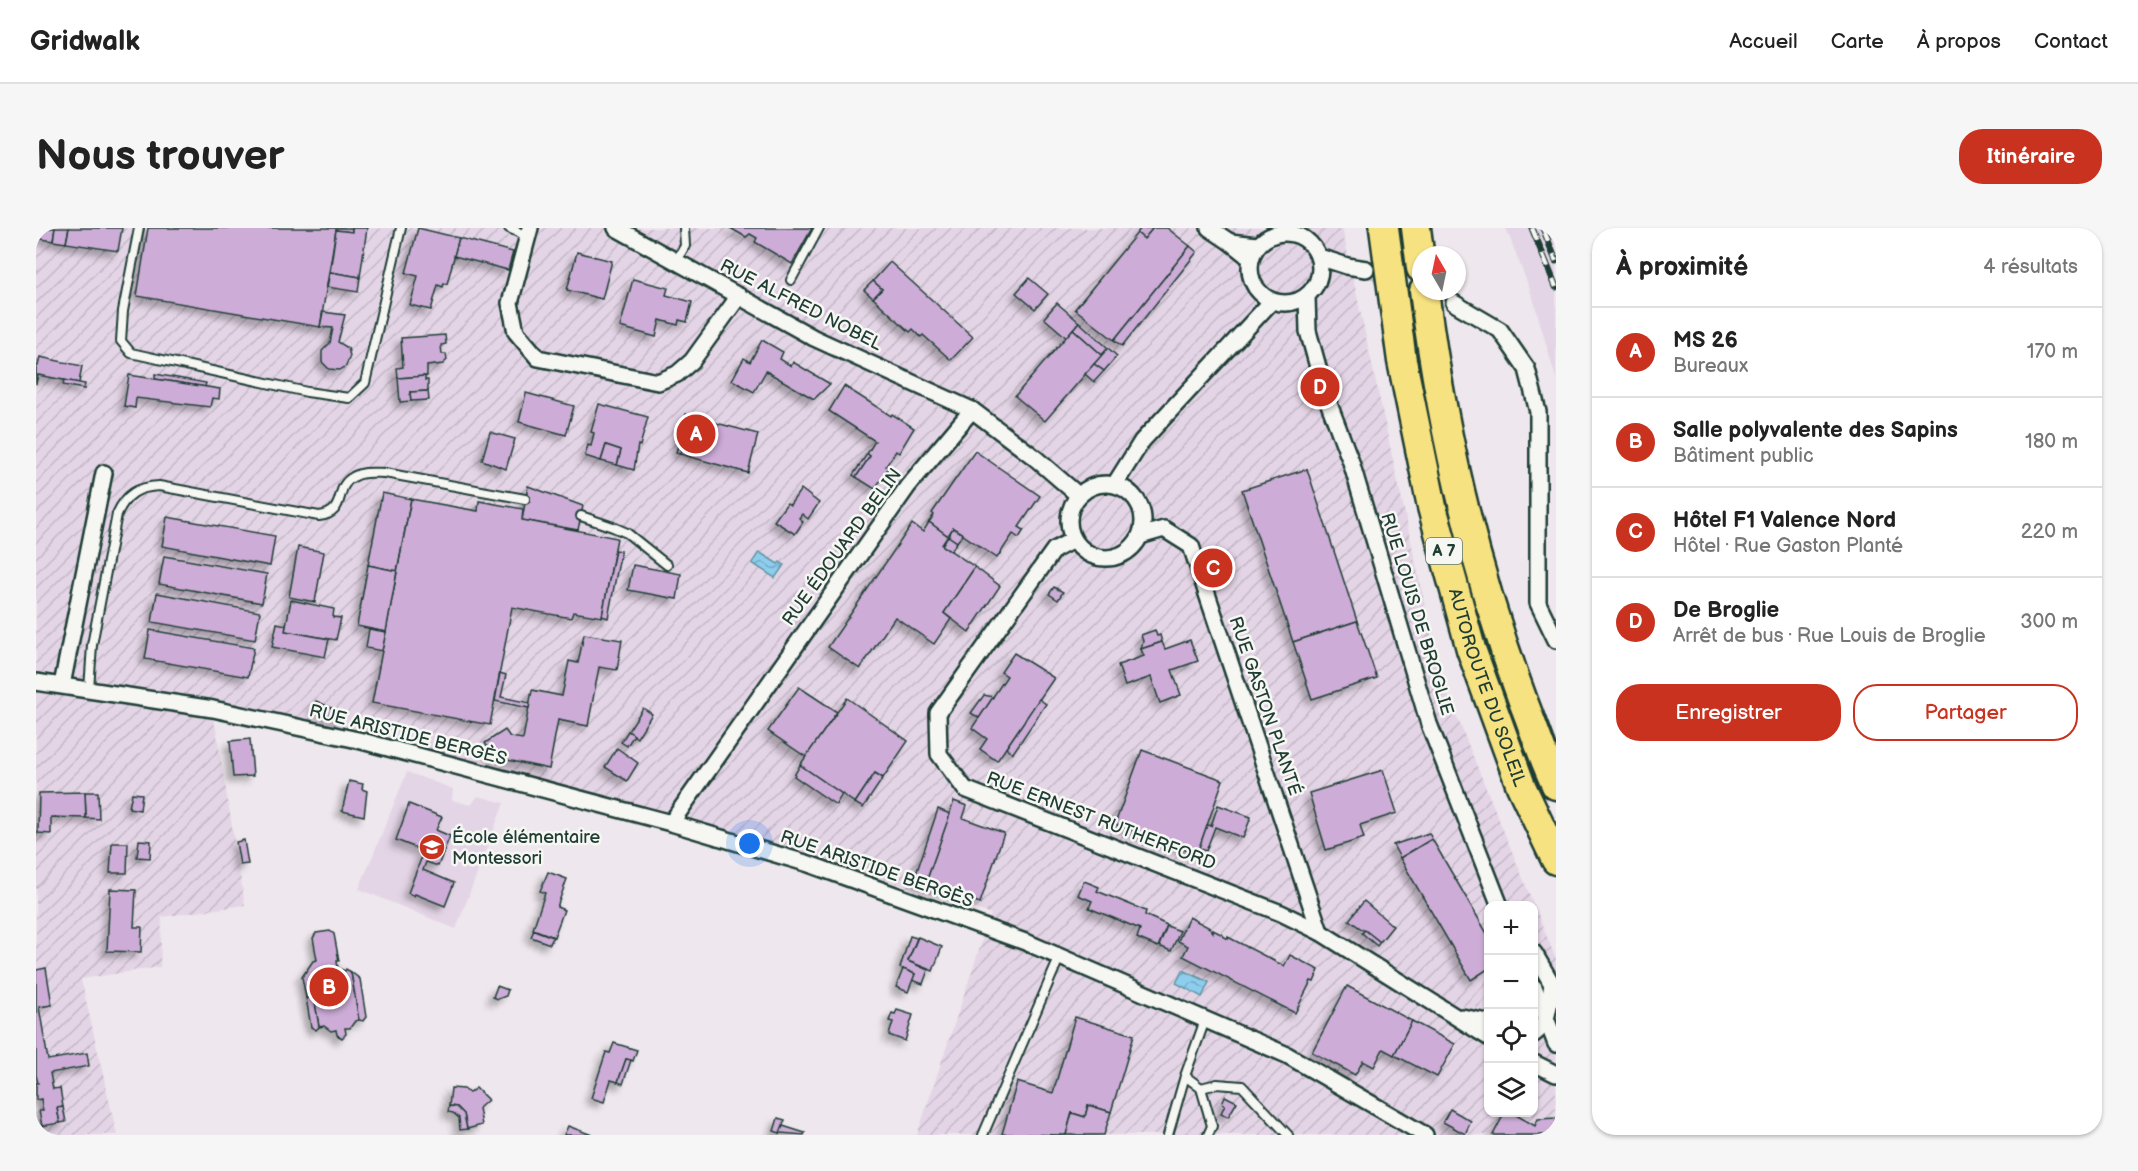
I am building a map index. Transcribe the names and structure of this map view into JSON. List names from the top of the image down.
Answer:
{
  "streets": {
    "highway": ["A 7", "AUTOROUTE DU SOLEIL"],
    "street": [
      "RUE ALFRED NOBEL",
      "RUE ÉDOUARD BELIN",
      "RUE LOUIS DE BROGLIE",
      "RUE GASTON PLANTÉ",
      "RUE ARISTIDE BERGÈS",
      "RUE ERNEST RUTHERFORD"
    ]
  },
  "crossings": [
    ["RUE ALFRED NOBEL", "RUE ÉDOUARD BELIN"],
    ["RUE ÉDOUARD BELIN", "RUE ARISTIDE BERGÈS"],
    ["RUE GASTON PLANTÉ", "RUE ERNEST RUTHERFORD"]
  ],
  "places": {
    "school or university": ["École élémentaire Montessori"]
  },
  "north": "top",
  "page": {
    "header": "Gridwalk",
    "nav": [
      "Accueil",
      "Carte",
      "À propos",
      "Contact"
    ],
    "buttons": [
      "Itinéraire",
      ["Enregistrer", "Partager"]
    ],
    "title": "Nous trouver",
    "heading": ["À proximité", "4 résultats"],
    "list": [
      {
        "mark": "A",
        "name": "MS 26",
        "note": "Bureaux",
        "value": "170 m"
      },
      {
        "mark": "B",
        "name": "Salle polyvalente des Sapins",
        "note": "Bâtiment public",
        "value": "180 m"
      },
      {
        "mark": "C",
        "name": "Hôtel F1 Valence Nord",
        "note": "Hôtel · Rue Gaston Planté",
        "value": "220 m"
      },
      {
        "mark": "D",
        "name": "De Broglie",
        "note": "Arrêt de bus · Rue Louis de Broglie",
        "value": "300 m"
      }
    ],
    "pins": [
      "D",
      "A",
      "C",
      "B"
    ],
    "map_buttons": ["+", "−"]
  }
}
